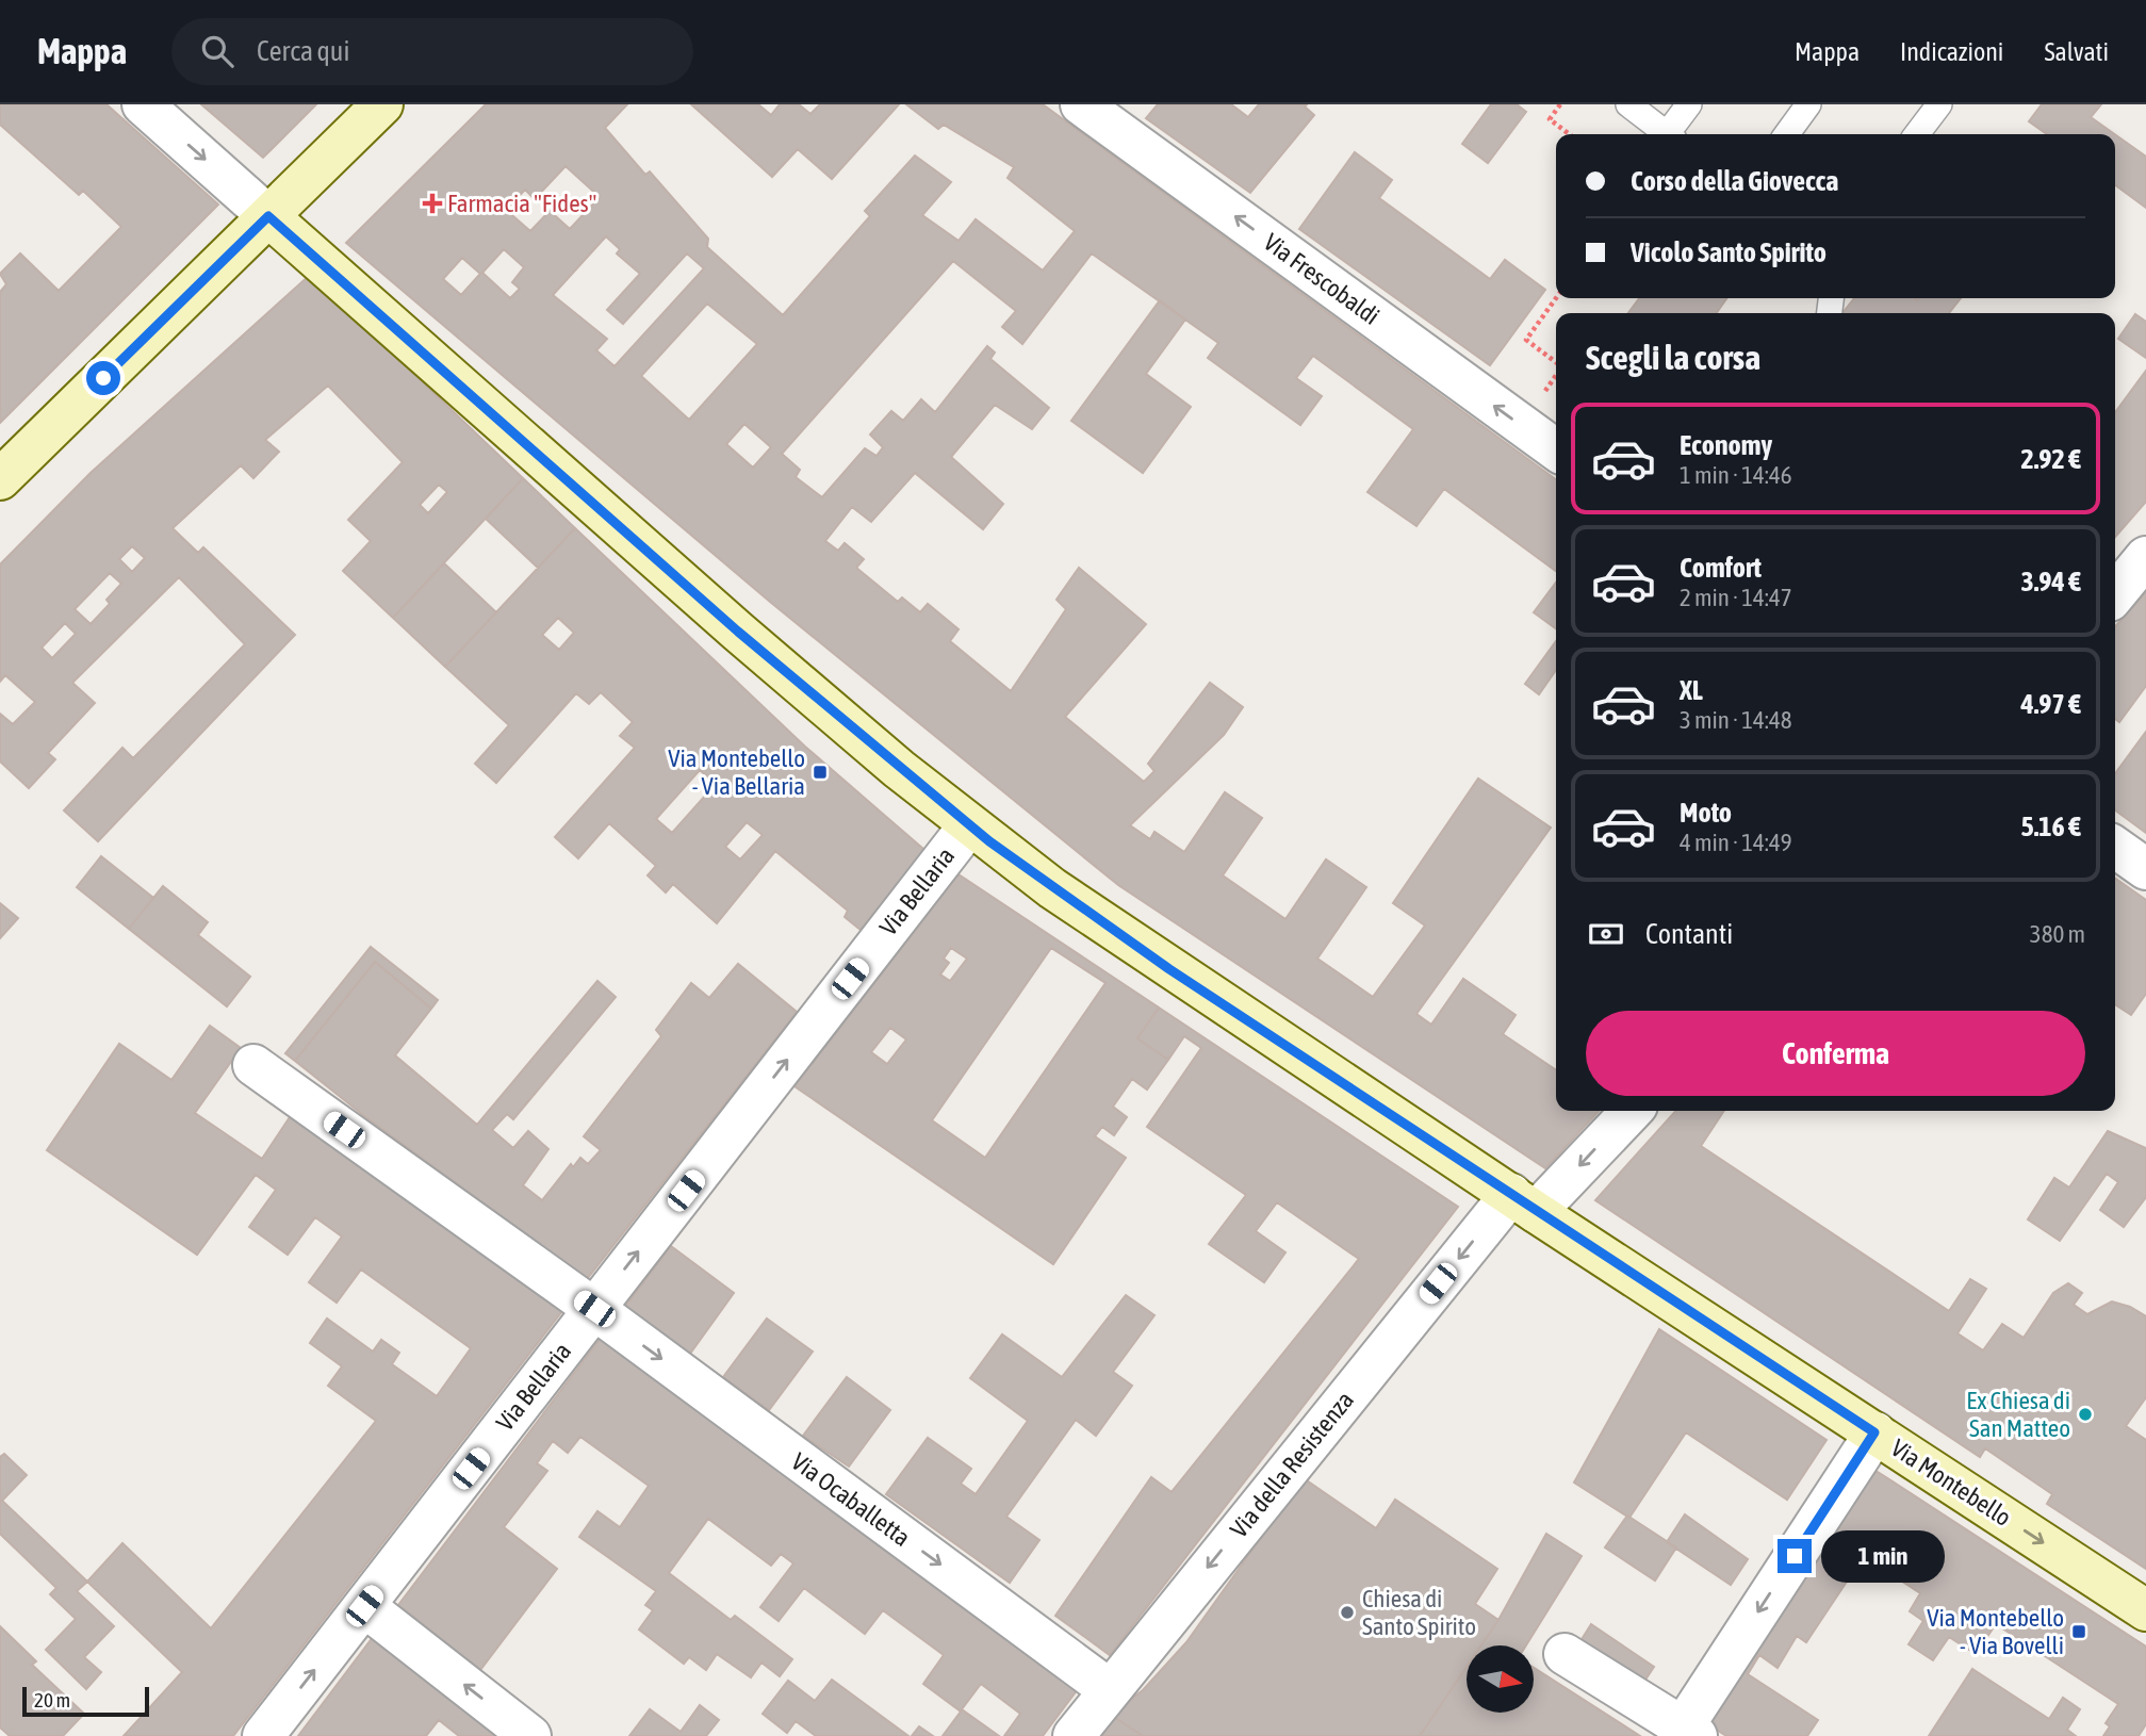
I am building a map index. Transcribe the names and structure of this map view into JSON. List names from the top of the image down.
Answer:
{
  "streets": {
    "street": [
      "Via Frescobaldi",
      "Via Bellaria",
      "Via della Resistenza",
      "Via Montebello",
      "Via Ocaballetta"
    ]
  },
  "crossings": [
    ["Via Bellaria", "Via Montebello"],
    ["Via Bellaria", "Via Ocaballetta"],
    ["Via della Resistenza", "Via Montebello"],
    ["Via della Resistenza", "Via Ocaballetta"]
  ],
  "one_way": [
    "Via Frescobaldi",
    "Via Bellaria",
    "Via della Resistenza",
    "Via Ocaballetta"
  ],
  "places": {
    "health": ["Farmacia \"Fides\""],
    "transit": ["Via Montebello - Via Bellaria", "Via Montebello - Via Bovelli"],
    "other": ["Ex Chiesa di San Matteo", "Chiesa di Santo Spirito"]
  },
  "scale_bar": "20 m",
  "north": "right",
  "page": {
    "header": "Mappa",
    "search": "Cerca qui",
    "nav": ["Mappa", "Indicazioni", "Salvati"],
    "banner": ["Corso della Giovecca", "Vicolo Santo Spirito"],
    "heading": "Scegli la corsa",
    "list": [
      {
        "name": "Economy",
        "note": "1 min · 14:46",
        "value": "2.92 €"
      },
      {
        "name": "Comfort",
        "note": "2 min · 14:47",
        "value": "3.94 €"
      },
      {
        "name": "XL",
        "note": "3 min · 14:48",
        "value": "4.97 €"
      },
      {
        "name": "Moto",
        "note": "4 min · 14:49",
        "value": "5.16 €"
      }
    ],
    "pay": ["Contanti", "380 m"],
    "buttons": "Conferma",
    "bubble": "1 min",
    "scale": "20 m"
  }
}
